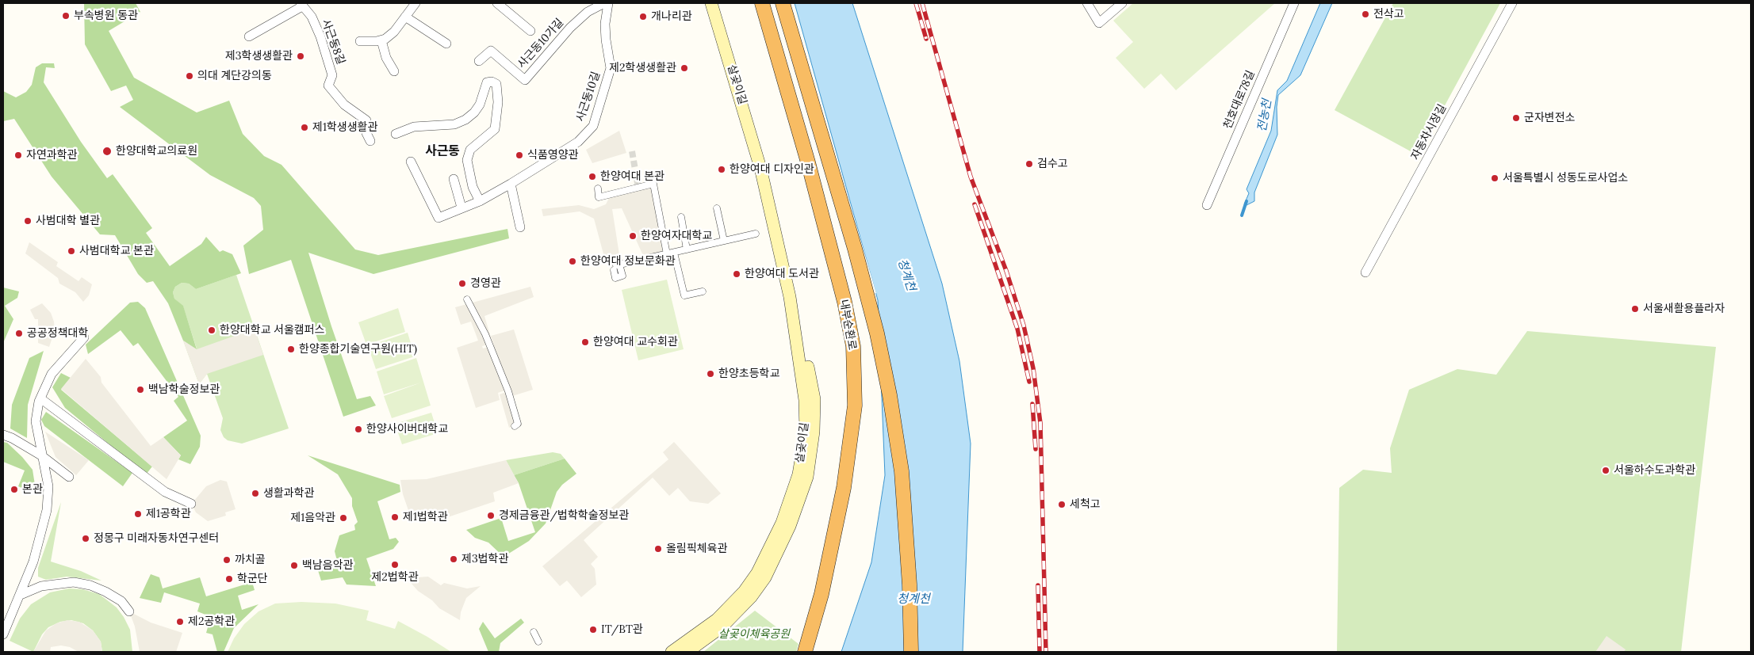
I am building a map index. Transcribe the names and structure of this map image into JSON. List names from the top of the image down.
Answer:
{
  "streets": {
    "highway": ["내부순환로"],
    "main road": ["살곶이길"],
    "street": [
      "사근동8길",
      "사근동10가길",
      "사근동10길",
      "천호대로78길",
      "자동차시장길"
    ]
  },
  "crossings": [
    ["사근동10가길", "사근동10길"]
  ],
  "districts": ["사근동"],
  "water": ["전농천", "청계천"],
  "parks": ["살곶이체육공원"],
  "places": [
    "전삭고",
    "부속병원 동관",
    "개나리관",
    "제3학생생활관",
    "제2학생생활관",
    "의대 계단강의동",
    "군자변전소",
    "제1학생생활관",
    "한양대학교의료원",
    "자연과학관",
    "식품영양관",
    "검수고",
    "한양여대 디자인관",
    "한양여대 본관",
    "서울특별시 성동도로사업소",
    "사범대학 별관",
    "한양여자대학교",
    "사범대학교 본관",
    "한양여대 정보문화관",
    "한양여대 도서관",
    "경영관",
    "서울새활용플라자",
    "한양대학교 서울캠퍼스",
    "공공정책대학",
    "한양여대 교수회관",
    "한양종합기술연구원(HIT)",
    "한양초등학교",
    "백남학술정보관",
    "한양사이버대학교",
    "서울하수도과학관",
    "본관",
    "생활과학관",
    "세척고",
    "제1공학관",
    "경제금융관/법학학술정보관",
    "제1법학관",
    "제1음악관",
    "정몽구 미래자동차연구센터",
    "올림픽체육관",
    "제3법학관",
    "까치골",
    "제2법학관",
    "백남음악관",
    "학군단",
    "제2공학관",
    "IT/BT관"
  ]
}
